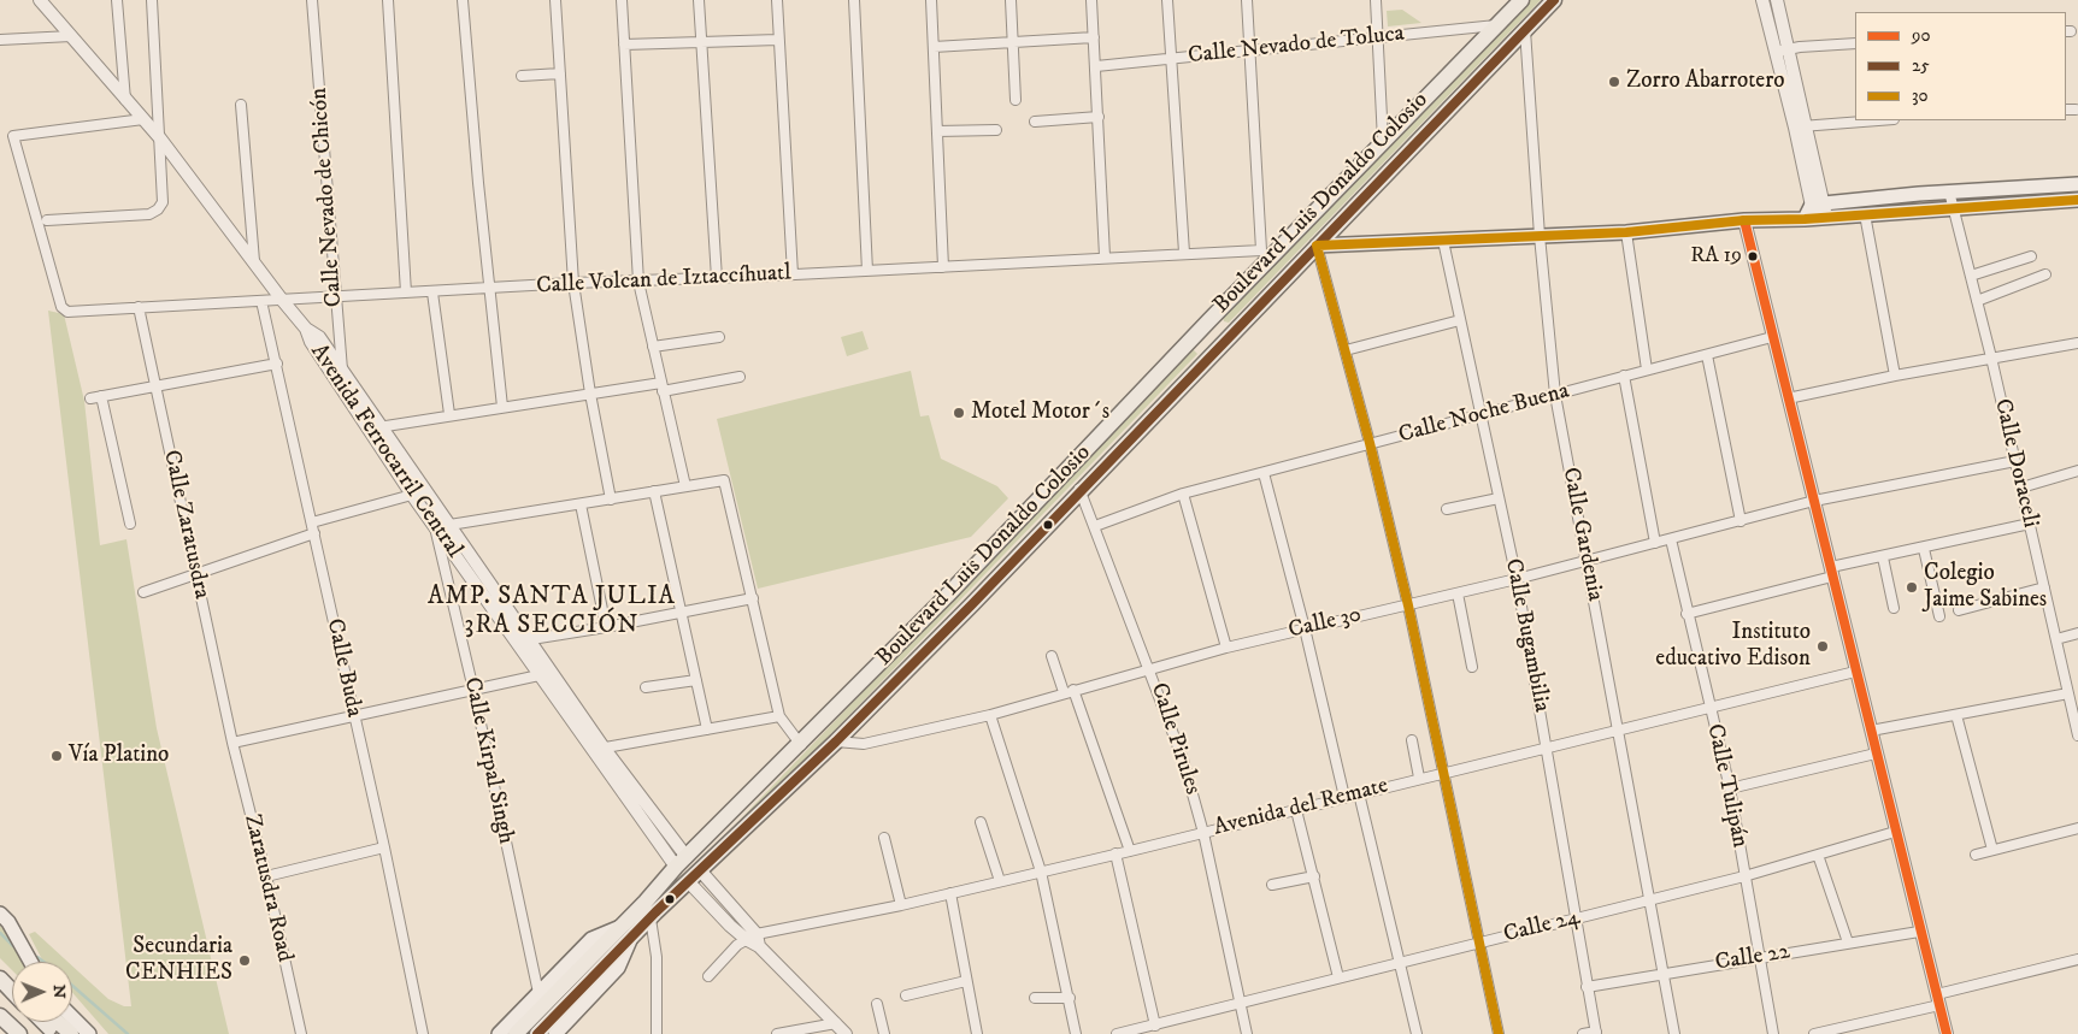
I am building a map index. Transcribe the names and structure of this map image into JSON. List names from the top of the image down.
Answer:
{
  "streets": {
    "main road": ["Boulevard Luis Donaldo Colosio"],
    "street": [
      "Calle Nevado de Toluca",
      "Calle Nevado de Chicón",
      "Calle Volcan de Iztaccíhuatl",
      "Calle Noche Buena",
      "Avenida Ferrocarril Central",
      "Calle Doraceli",
      "Calle Zaratusdra",
      "Calle Gardenia",
      "Calle 30",
      "Calle Bugambilia",
      "Calle Buda",
      "Calle Pirules",
      "Calle Kirpal Singh",
      "Calle Tulipán",
      "Avenida del Remate",
      "Zaratusdra Road",
      "Calle 24",
      "Calle 22"
    ]
  },
  "crossings": [
    ["Calle Nevado de Toluca", "Boulevard Luis Donaldo Colosio"],
    ["Calle Nevado de Chicón", "Calle Volcan de Iztaccíhuatl"],
    ["Calle Nevado de Chicón", "Avenida Ferrocarril Central"],
    ["Boulevard Luis Donaldo Colosio", "Calle Volcan de Iztaccíhuatl"],
    ["Boulevard Luis Donaldo Colosio", "Avenida Ferrocarril Central"],
    ["Boulevard Luis Donaldo Colosio", "Calle Gardenia"],
    ["Boulevard Luis Donaldo Colosio", "Calle 30"],
    ["Boulevard Luis Donaldo Colosio", "Calle Pirules"],
    ["Boulevard Luis Donaldo Colosio", "Calle Kirpal Singh"],
    ["Calle Volcan de Iztaccíhuatl", "Avenida Ferrocarril Central"],
    ["Calle Volcan de Iztaccíhuatl", "Calle Zaratusdra"],
    ["Calle Volcan de Iztaccíhuatl", "Calle Buda"],
    ["Calle Noche Buena", "Calle Gardenia"],
    ["Calle Noche Buena", "Calle Bugambilia"],
    ["Calle Noche Buena", "Calle Pirules"],
    ["Avenida Ferrocarril Central", "Calle Kirpal Singh"],
    ["Calle Doraceli", "Calle 30"],
    ["Calle Zaratusdra", "Zaratusdra Road"],
    ["Calle Gardenia", "Calle 30"],
    ["Calle Gardenia", "Avenida del Remate"],
    ["Calle Gardenia", "Calle 24"],
    ["Calle Gardenia", "Calle 22"],
    ["Calle 30", "Calle Bugambilia"],
    ["Calle 30", "Calle Pirules"],
    ["Calle 30", "Calle Tulipán"],
    ["Calle Bugambilia", "Avenida del Remate"],
    ["Calle Bugambilia", "Calle 24"],
    ["Calle Bugambilia", "Calle 22"],
    ["Calle Pirules", "Avenida del Remate"],
    ["Calle Pirules", "Calle 24"],
    ["Calle Tulipán", "Avenida del Remate"],
    ["Calle Tulipán", "Calle 24"],
    ["Calle Tulipán", "Calle 22"]
  ],
  "districts": ["AMP. SANTA JULIA 3RA SECCIÓN"],
  "places": [
    "Zorro Abarrotero",
    "RA 19",
    "Motel Motor´s",
    "Colegio Jaime Sabines",
    "Instituto educativo Edison",
    "Vía Platino",
    "Secundaria CENHIES"
  ],
  "lines": ["transit line 25", "transit line 30", "transit line 90"],
  "legend": ["90", "25", "30"],
  "north": "right"
}
